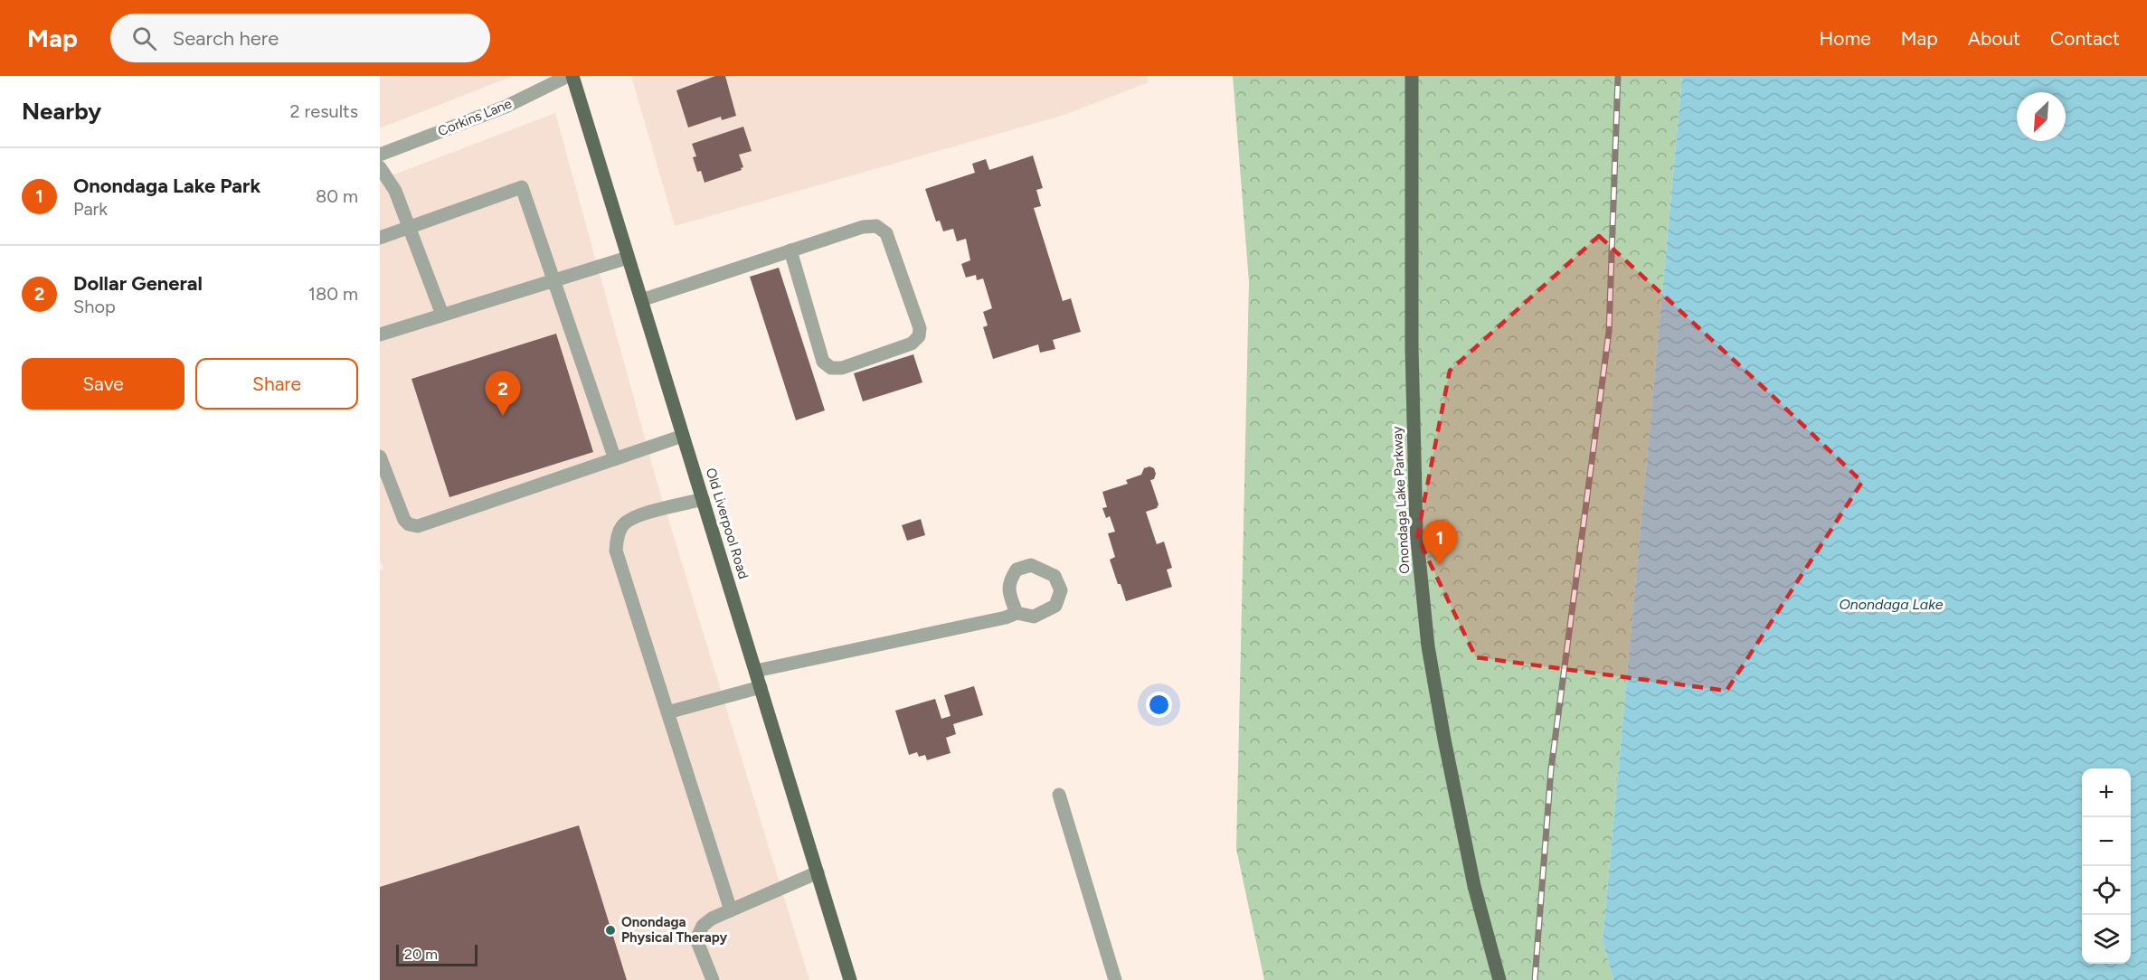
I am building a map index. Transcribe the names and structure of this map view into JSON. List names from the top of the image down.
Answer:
{
  "streets": {
    "main road": ["Onondaga Lake Parkway", "Old Liverpool Road"],
    "street": ["Corkins Lane"]
  },
  "crossings": [
    ["Corkins Lane", "Old Liverpool Road"]
  ],
  "water": ["Onondaga Lake"],
  "places": ["Onondaga Physical Therapy"],
  "scale_bar": "20 m",
  "north": "bottom left",
  "page": {
    "header": "Map",
    "search": "Search here",
    "nav": [
      "Home",
      "Map",
      "About",
      "Contact"
    ],
    "heading": ["Nearby", "2 results"],
    "list": [
      {
        "mark": "1",
        "name": "Onondaga Lake Park",
        "note": "Park",
        "value": "80 m"
      },
      {
        "mark": "2",
        "name": "Dollar General",
        "note": "Shop",
        "value": "180 m"
      }
    ],
    "buttons": ["Save", "Share"],
    "pins": ["2", "1"],
    "map_buttons": ["+", "−"],
    "scale": "20 m"
  }
}
